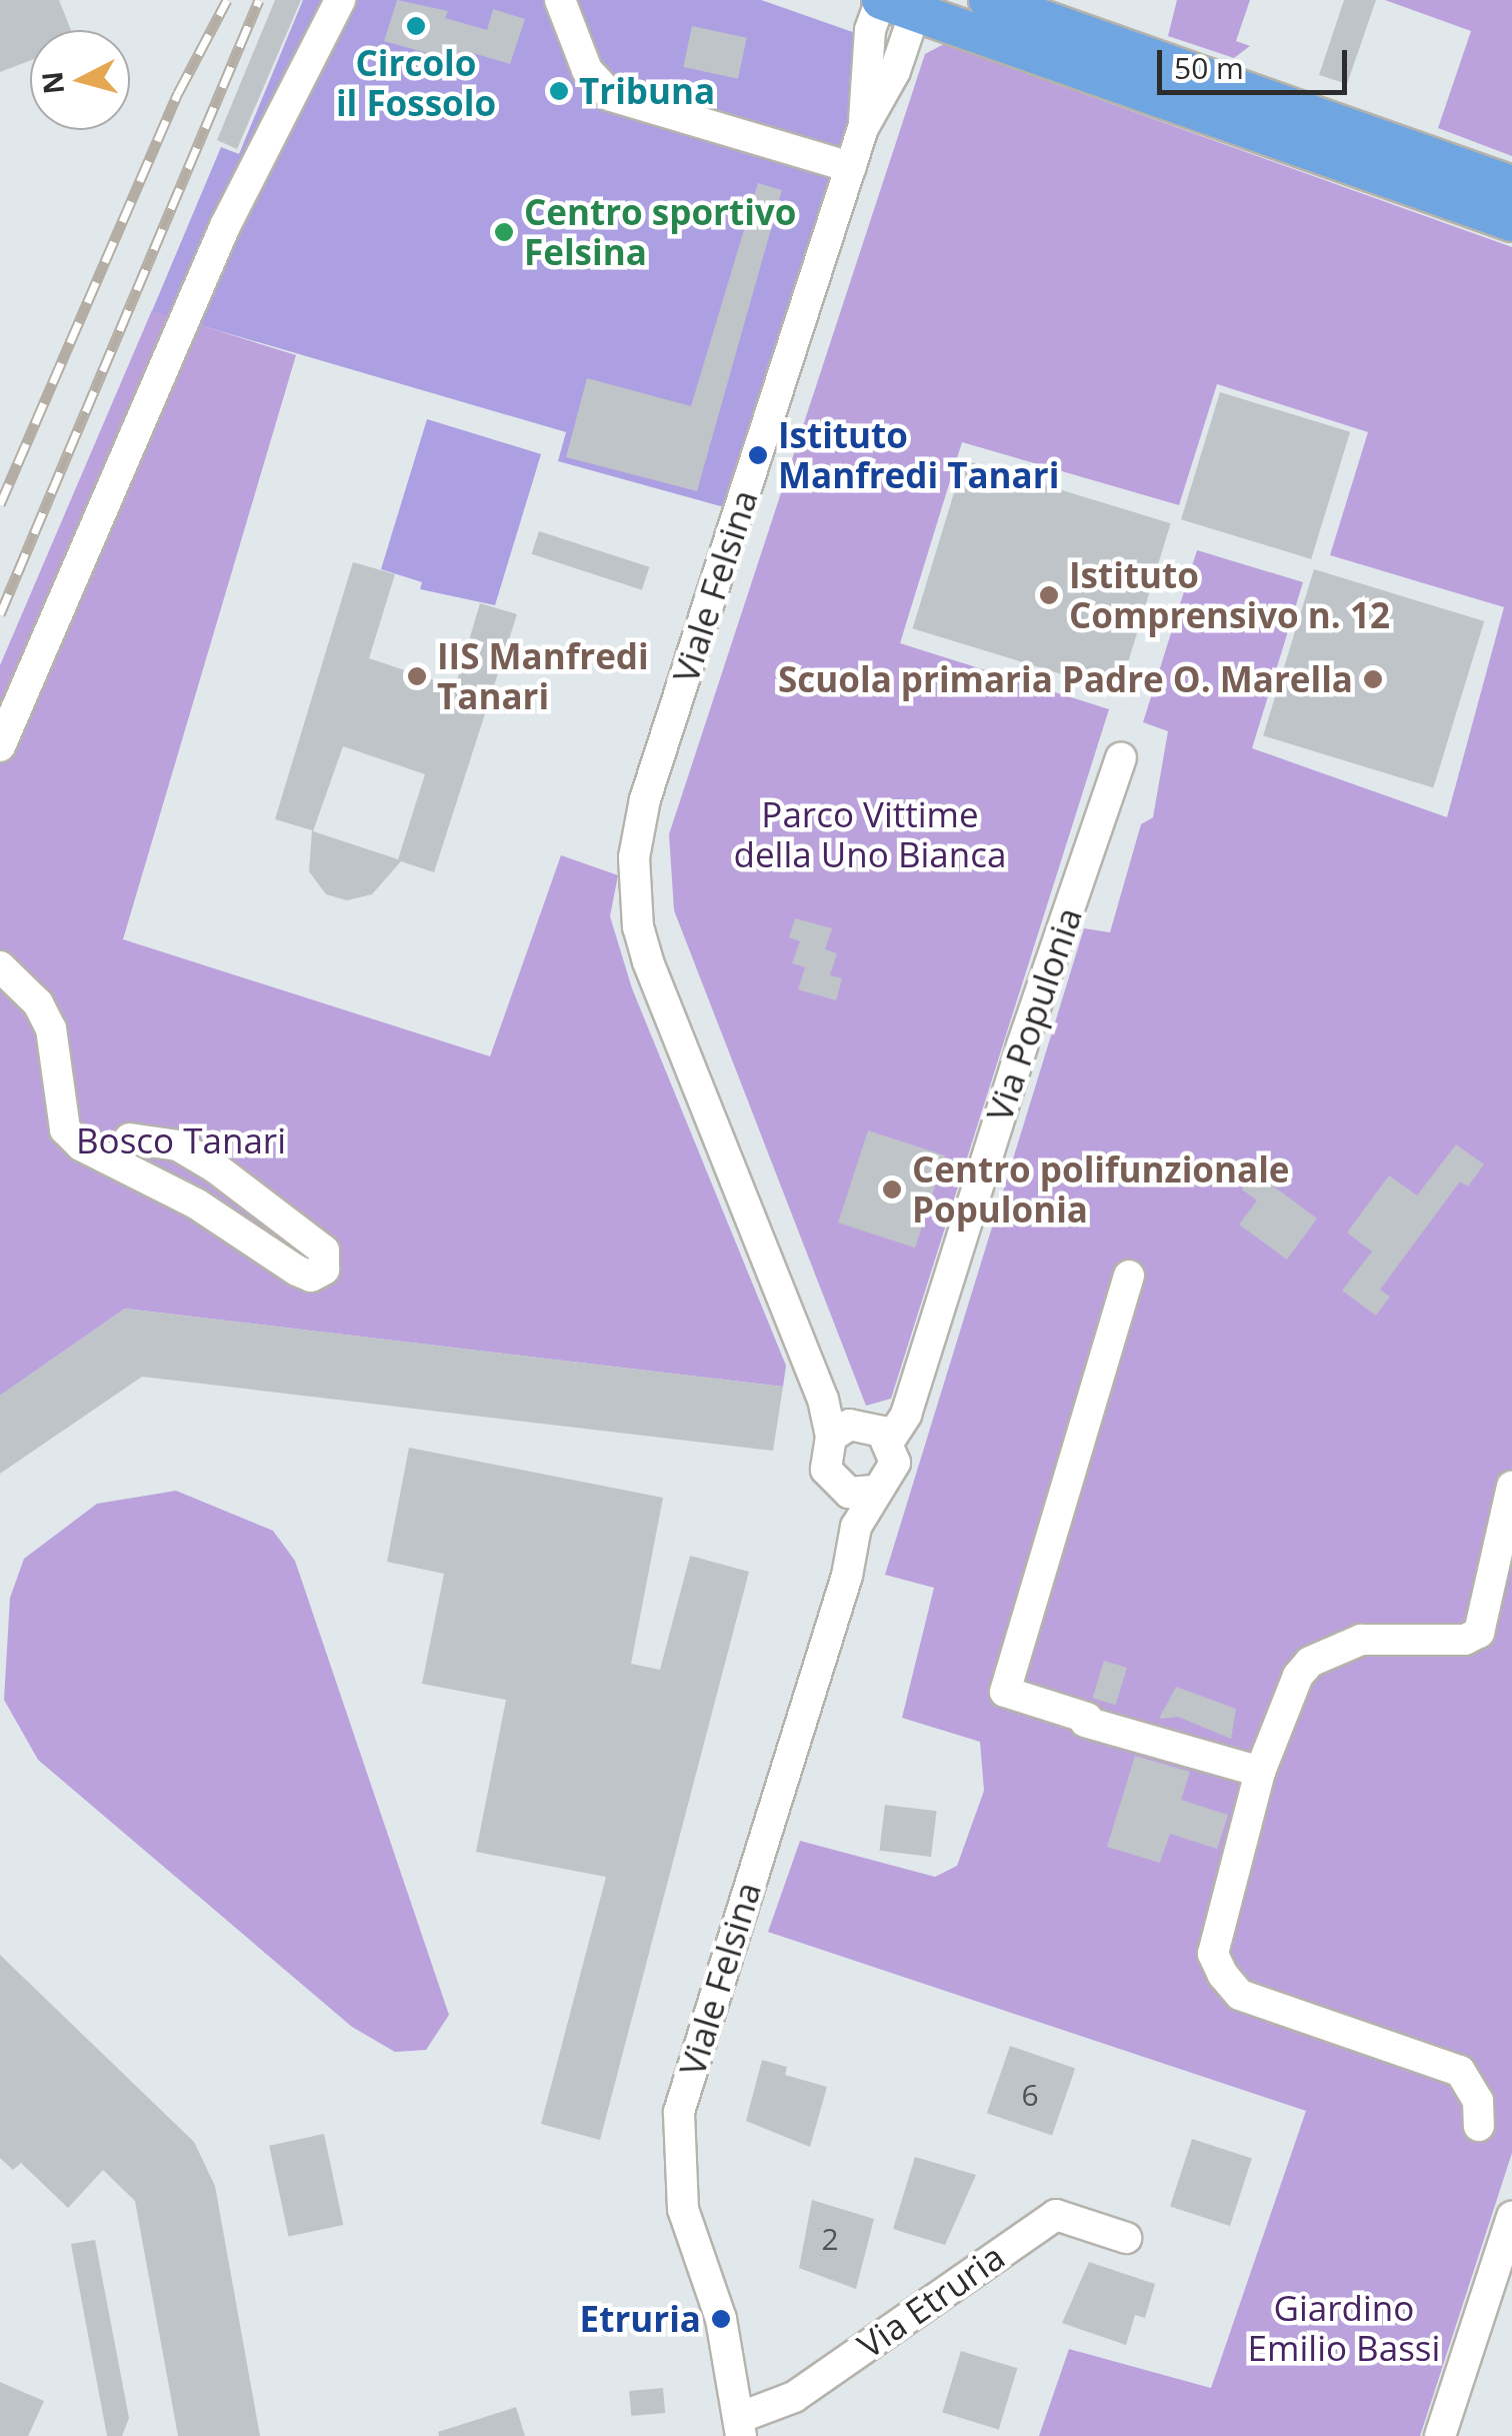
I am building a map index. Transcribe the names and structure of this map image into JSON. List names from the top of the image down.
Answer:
{
  "streets": {
    "street": ["Viale Felsina", "Via Populonia", "Via Etruria"]
  },
  "crossings": [
    ["Viale Felsina", "Via Populonia"],
    ["Viale Felsina", "Via Etruria"]
  ],
  "parks": ["Parco Vittime della Uno Bianca", "Bosco Tanari", "Giardino Emilio Bassi"],
  "places": [
    "Circolo il Fossolo",
    "Tribuna",
    "Centro sportivo Felsina",
    "Istituto Manfredi Tanari",
    "Istituto Comprensivo n. 12",
    "IIS Manfredi Tanari",
    "Scuola primaria Padre O. Marella",
    "Centro polifunzionale Populonia",
    "Etruria"
  ],
  "house_numbers": ["6", "2"],
  "scale_bar": "50 m",
  "north": "left"
}
